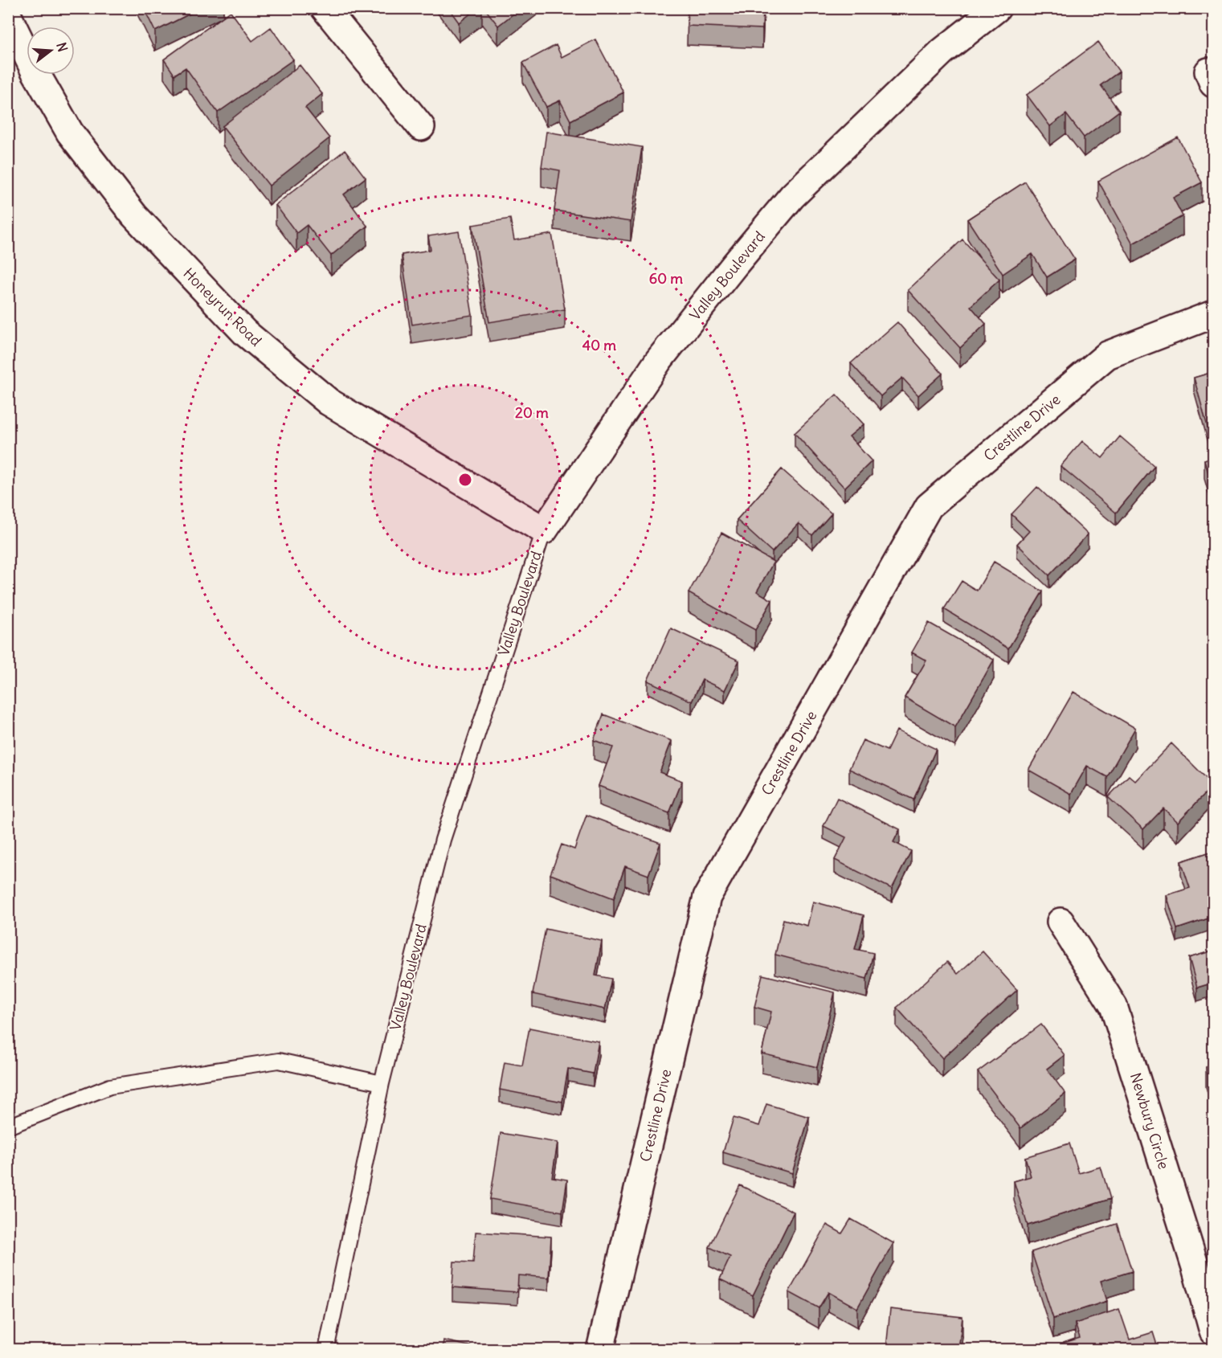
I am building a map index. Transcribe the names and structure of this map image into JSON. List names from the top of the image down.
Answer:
{
  "streets": {
    "street": [
      "Valley Boulevard",
      "Honeyrun Road",
      "Crestline Drive",
      "Newbury Circle"
    ]
  },
  "crossings": [
    ["Valley Boulevard", "Honeyrun Road"]
  ],
  "north": "right",
  "rings": ["60 m", "40 m", "20 m"]
}
